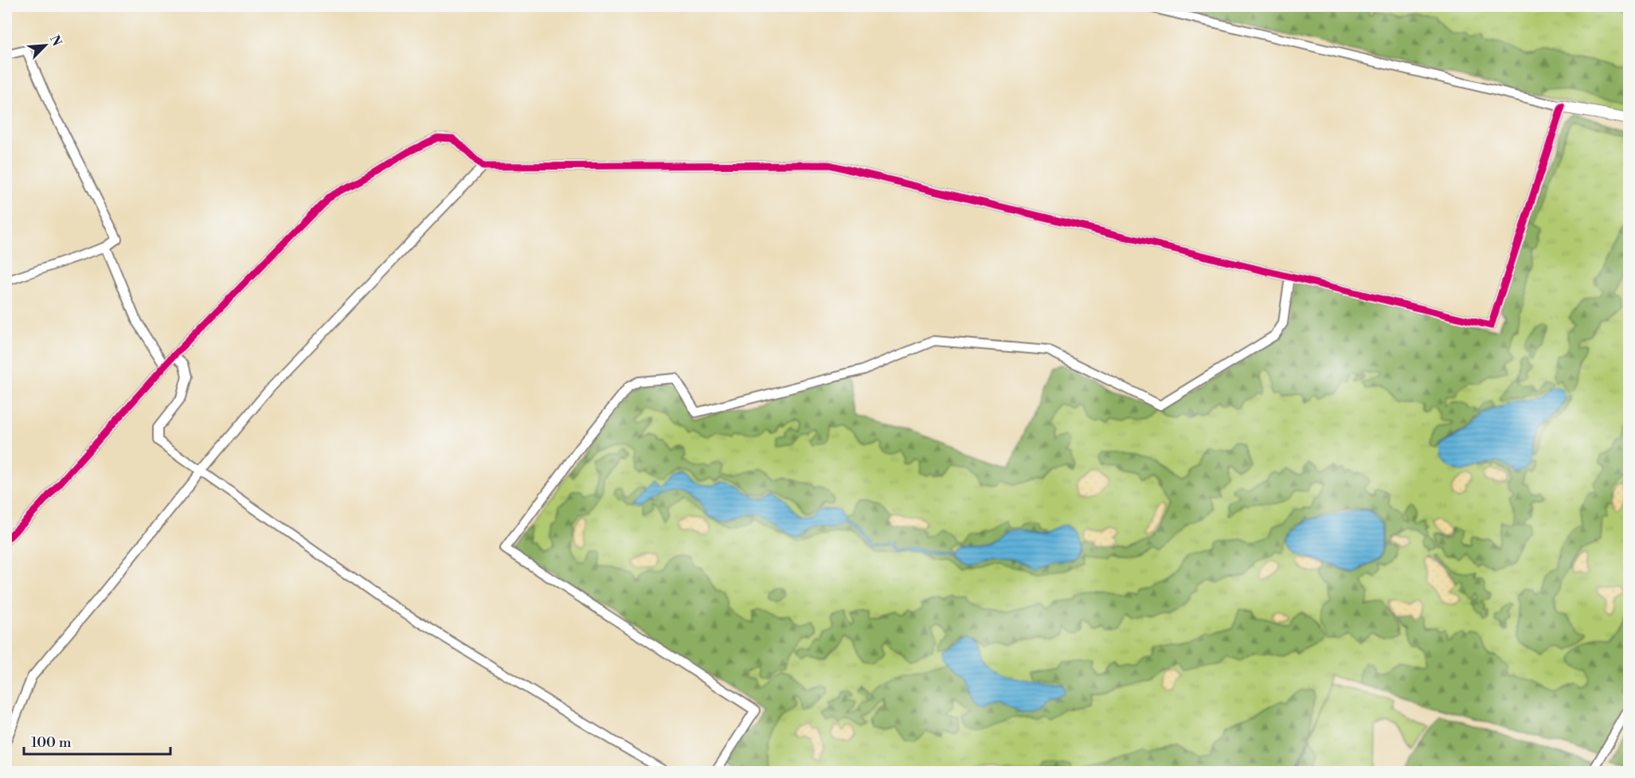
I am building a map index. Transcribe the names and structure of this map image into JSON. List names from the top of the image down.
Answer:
{
  "scale_bar": "100 m",
  "north": "top right"
}
